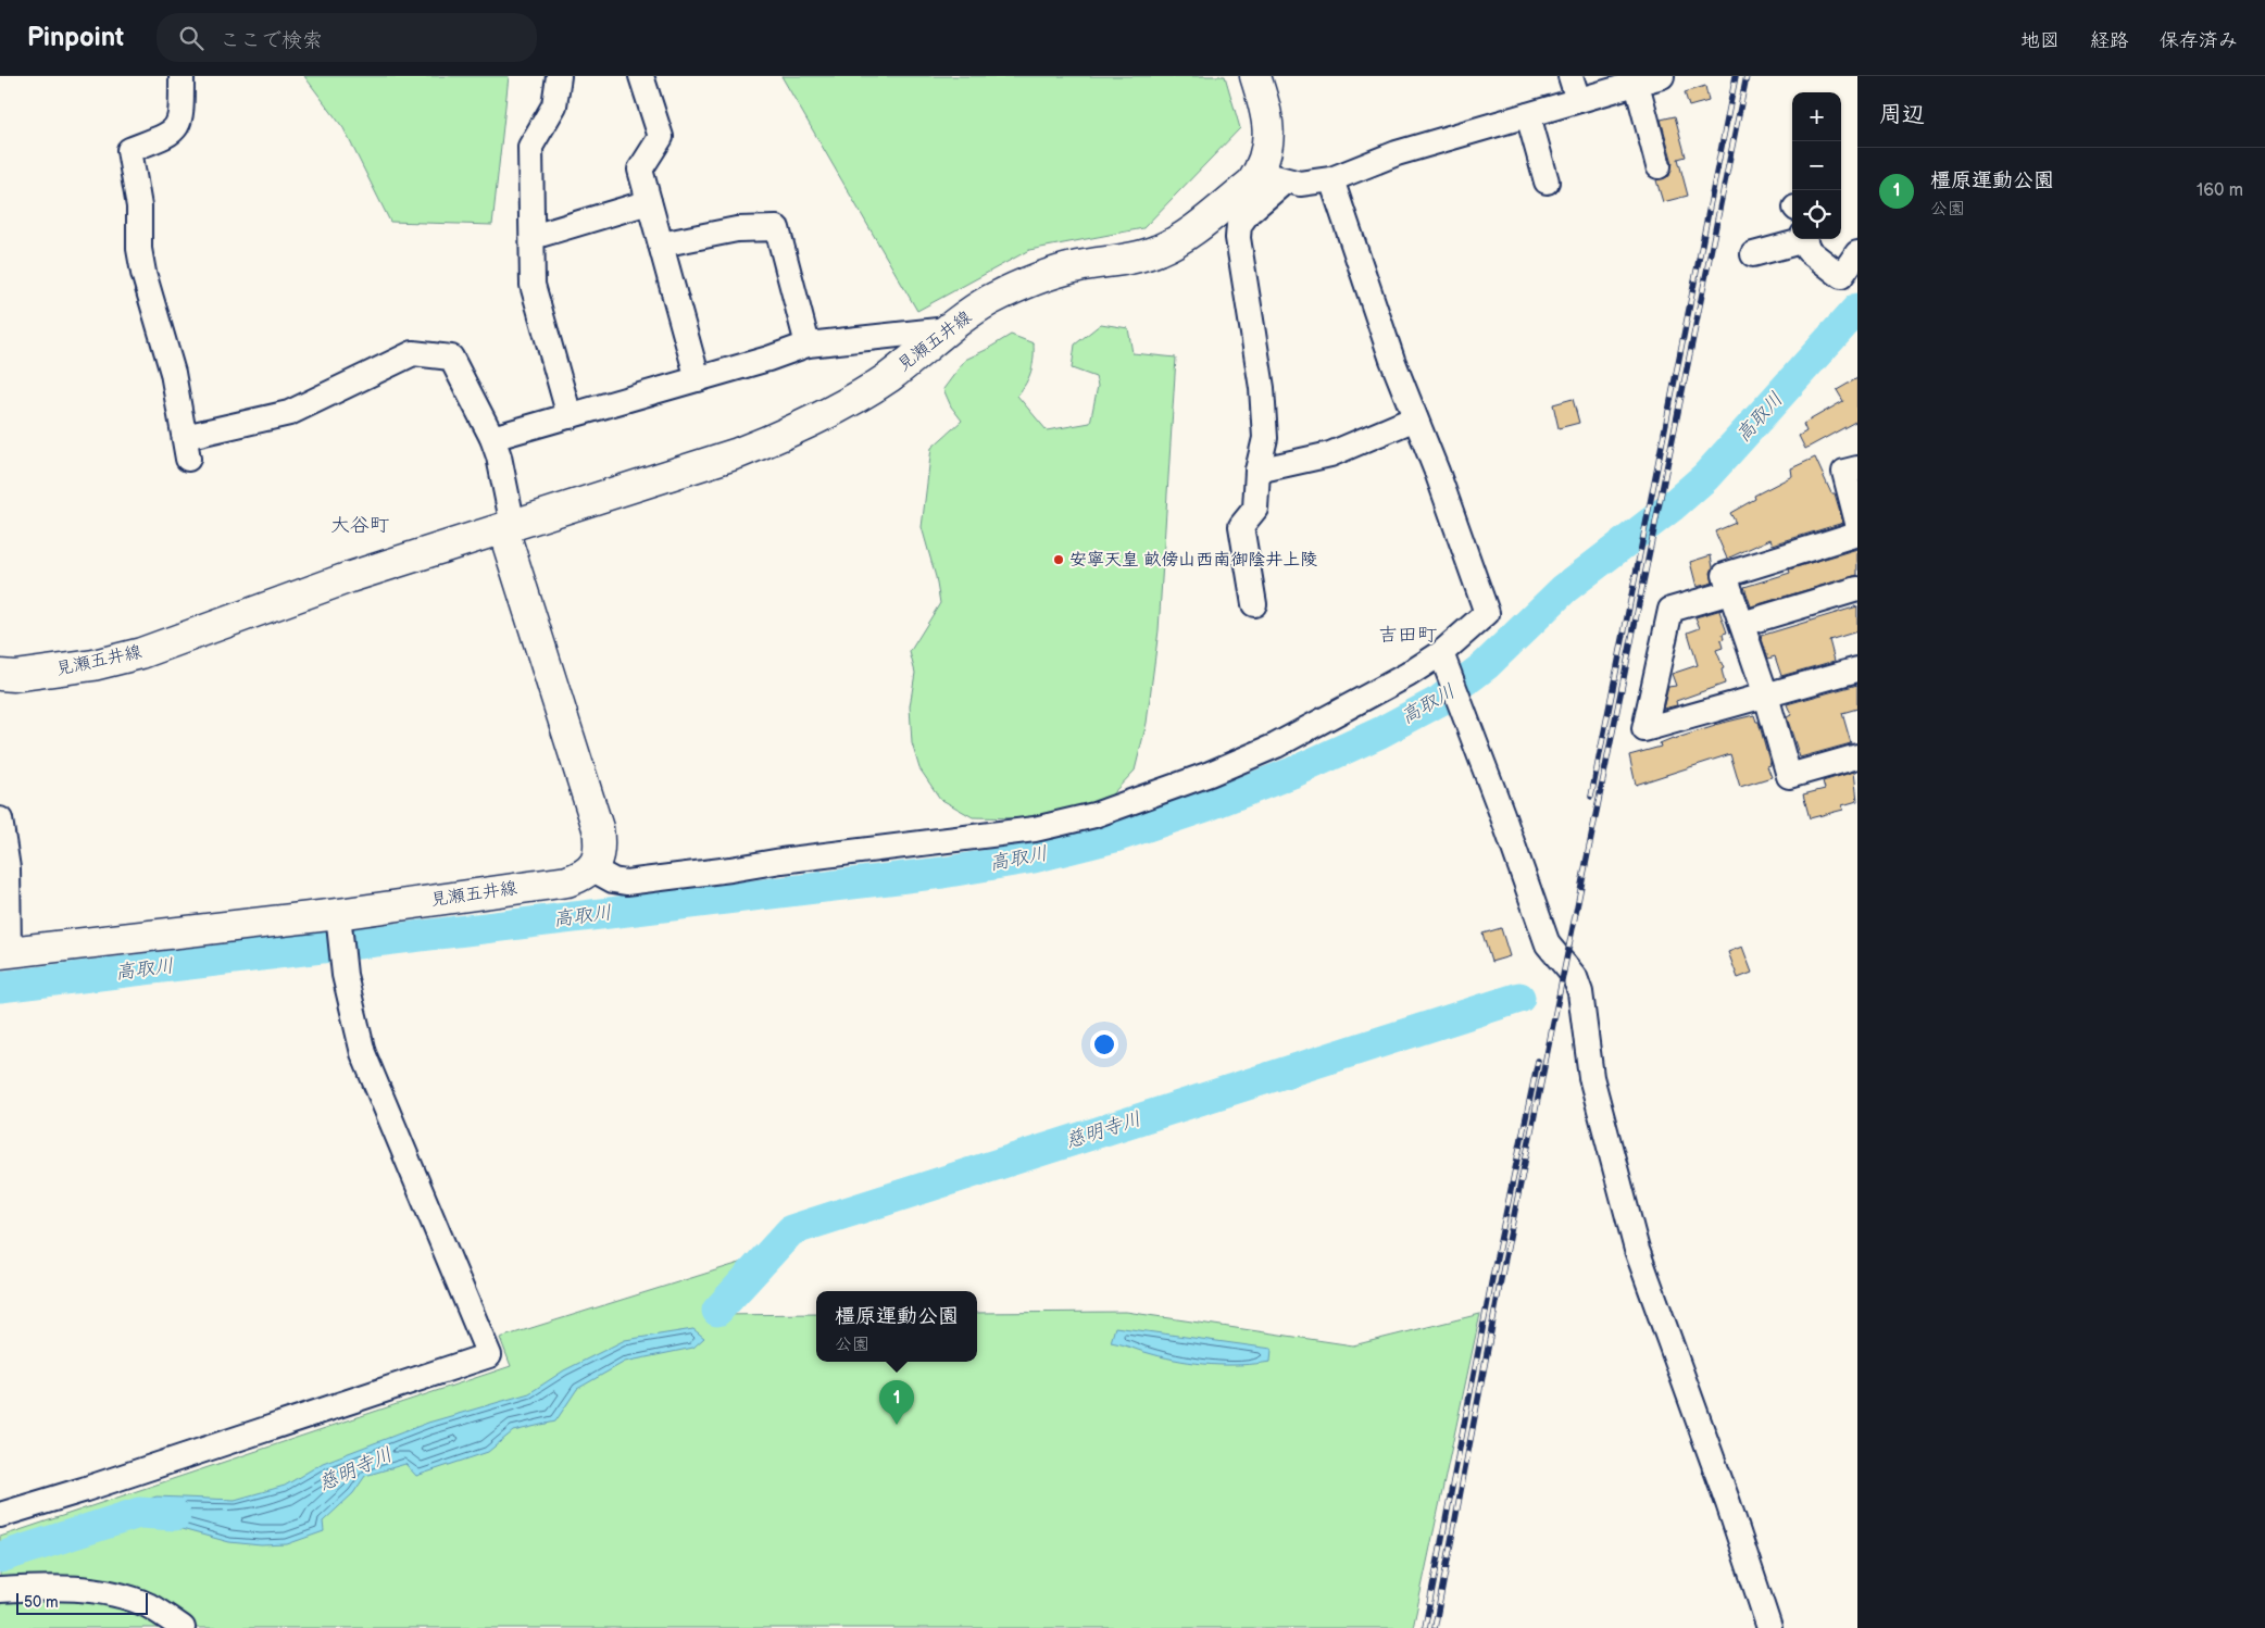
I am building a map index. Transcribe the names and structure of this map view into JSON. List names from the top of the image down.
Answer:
{
  "streets": {
    "main road": ["見瀬五井線"]
  },
  "districts": ["大谷町", "吉田町"],
  "water": ["高取川", "慈明寺川"],
  "places": ["安寧天皇 畝傍山西南御陰井上陵"],
  "scale_bar": "50 m",
  "page": {
    "header": "Pinpoint",
    "search": "ここで検索",
    "nav": ["地図", "経路", "保存済み"],
    "heading": "周辺",
    "map_buttons": ["+", "−"],
    "list": [
      {
        "mark": "1",
        "name": "橿原運動公園",
        "note": "公園",
        "value": "160 m"
      }
    ],
    "popup": ["橿原運動公園", "公園"],
    "pins": "1",
    "scale": "50 m"
  }
}
